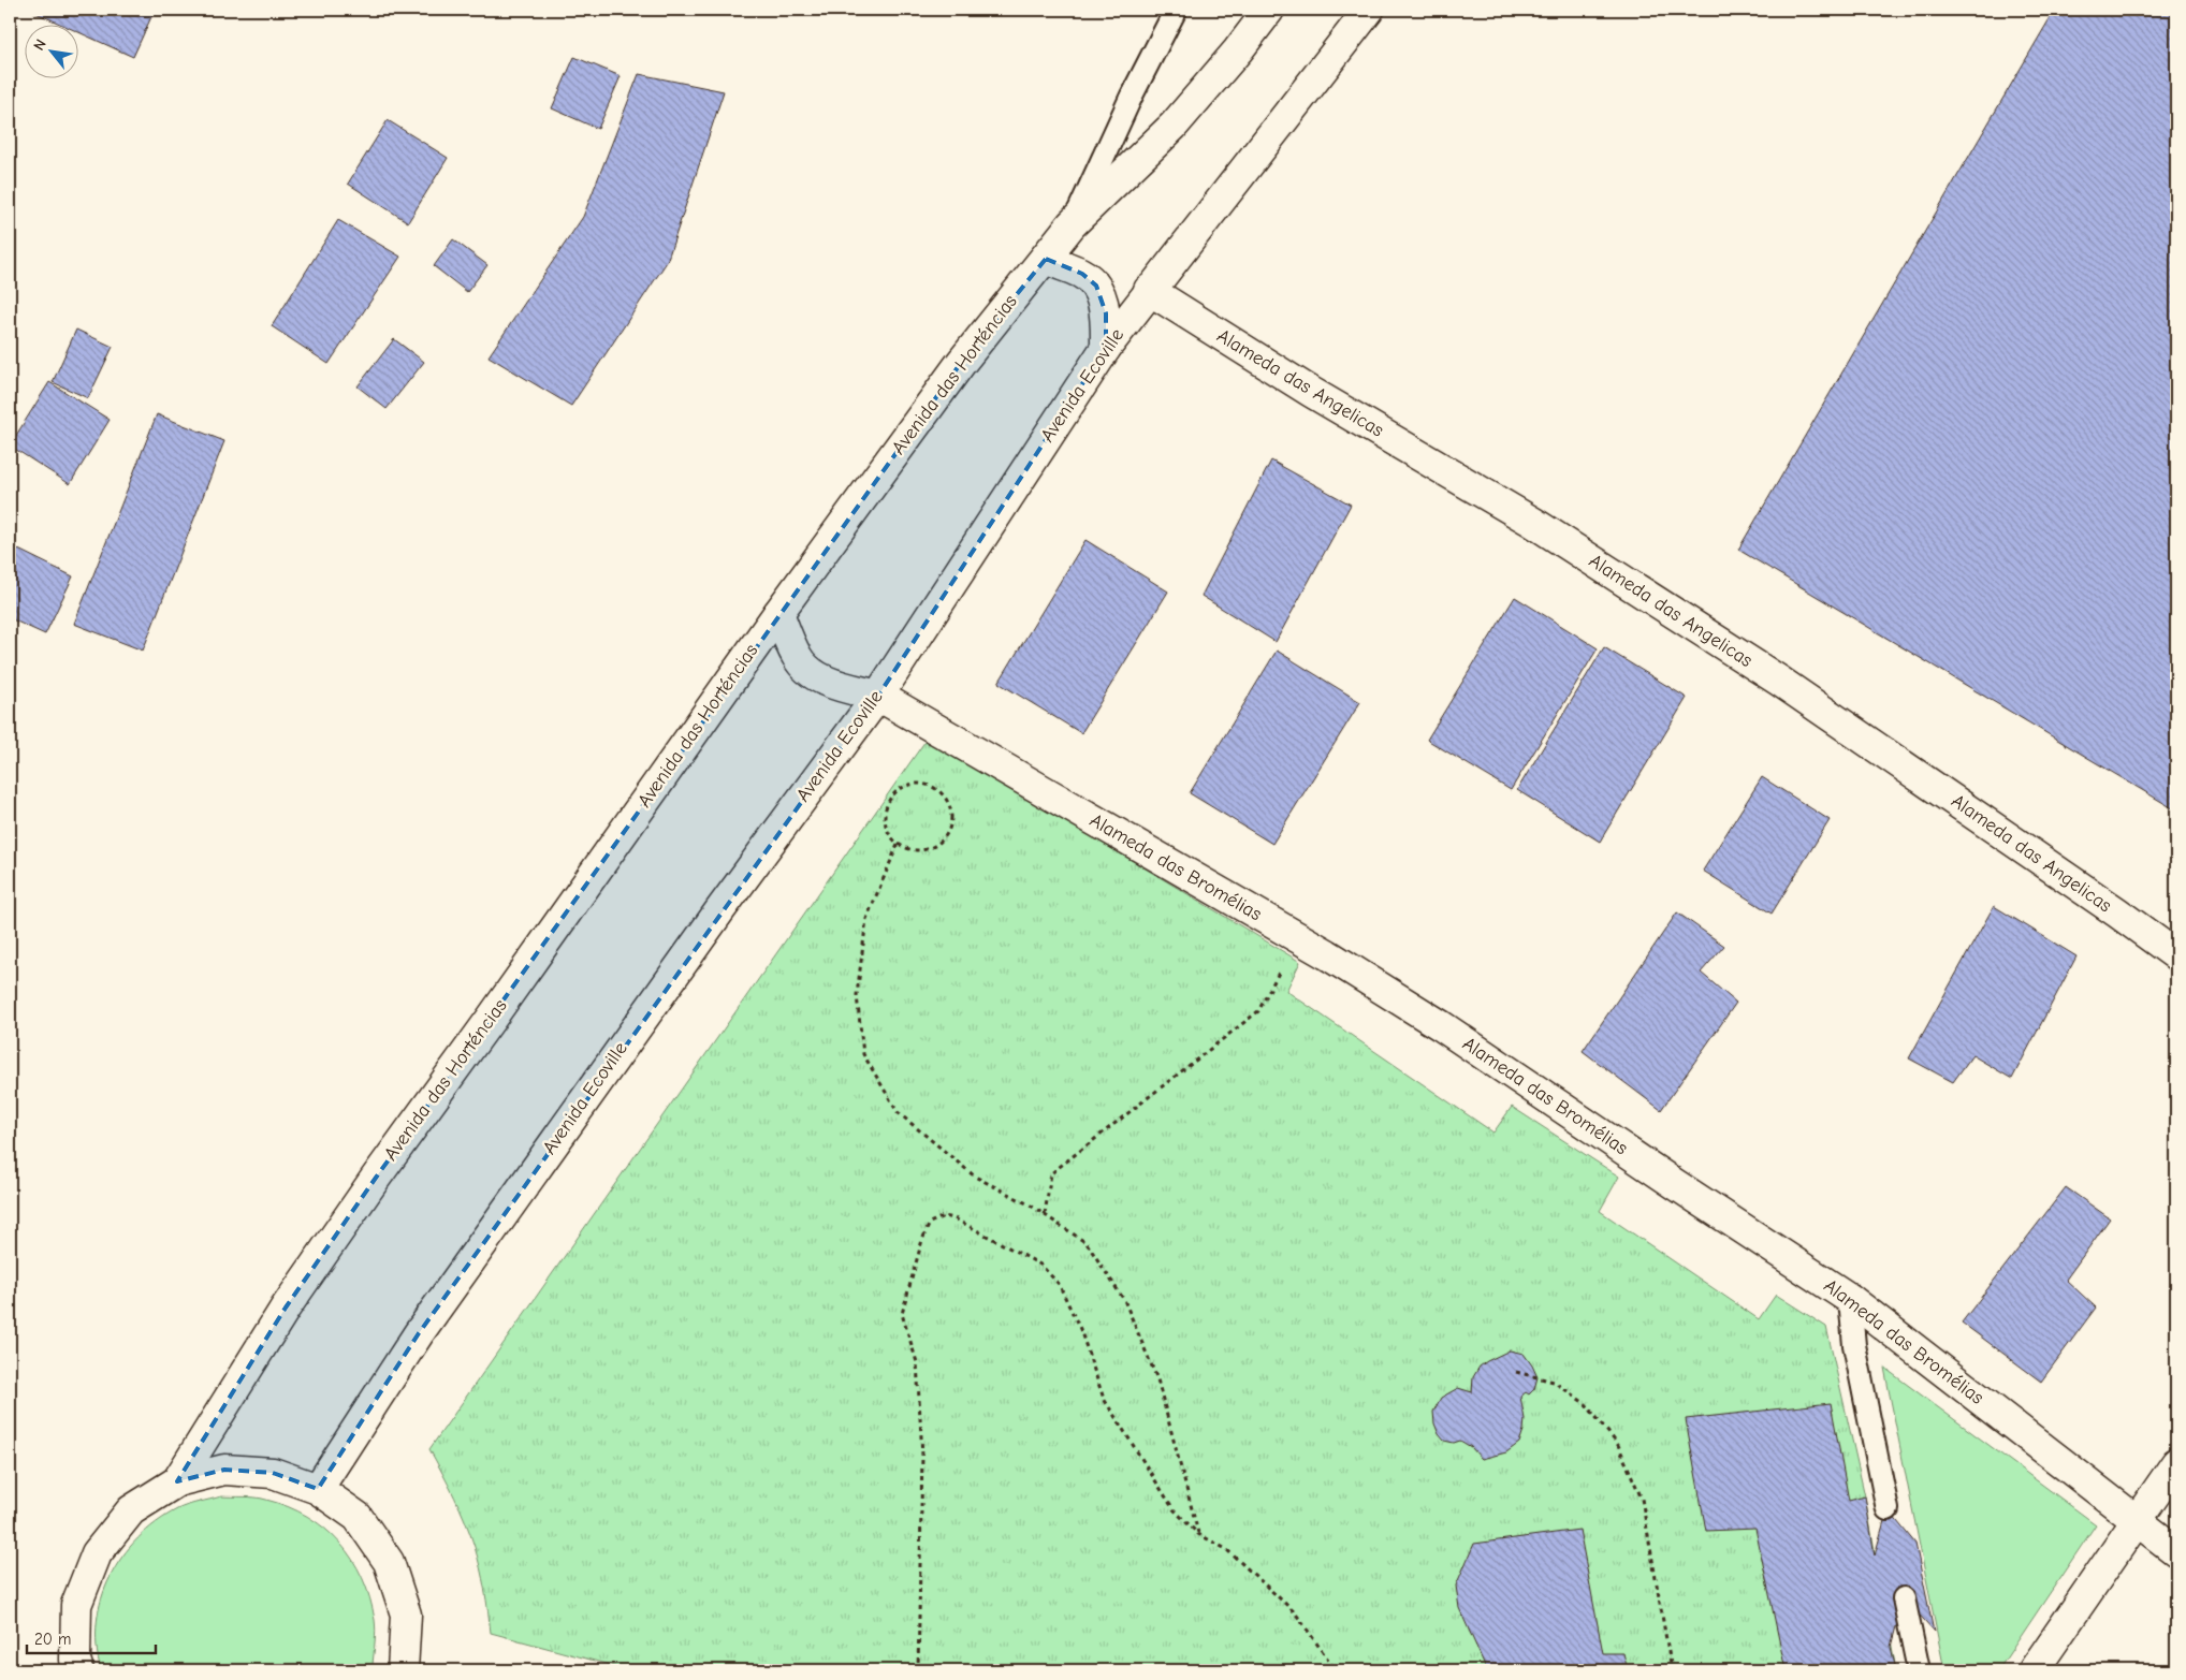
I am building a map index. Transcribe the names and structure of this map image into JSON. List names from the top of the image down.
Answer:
{
  "streets": {
    "street": [
      "Avenida das Horténcias",
      "Alameda das Angelicas",
      "Avenida Ecoville",
      "Alameda das Bromélias"
    ]
  },
  "crossings": [
    ["Avenida das Horténcias", "Avenida Ecoville"],
    ["Avenida das Horténcias", "Alameda das Bromélias"],
    ["Alameda das Angelicas", "Avenida Ecoville"],
    ["Avenida Ecoville", "Alameda das Bromélias"]
  ],
  "scale_bar": "20 m",
  "north": "top left"
}
